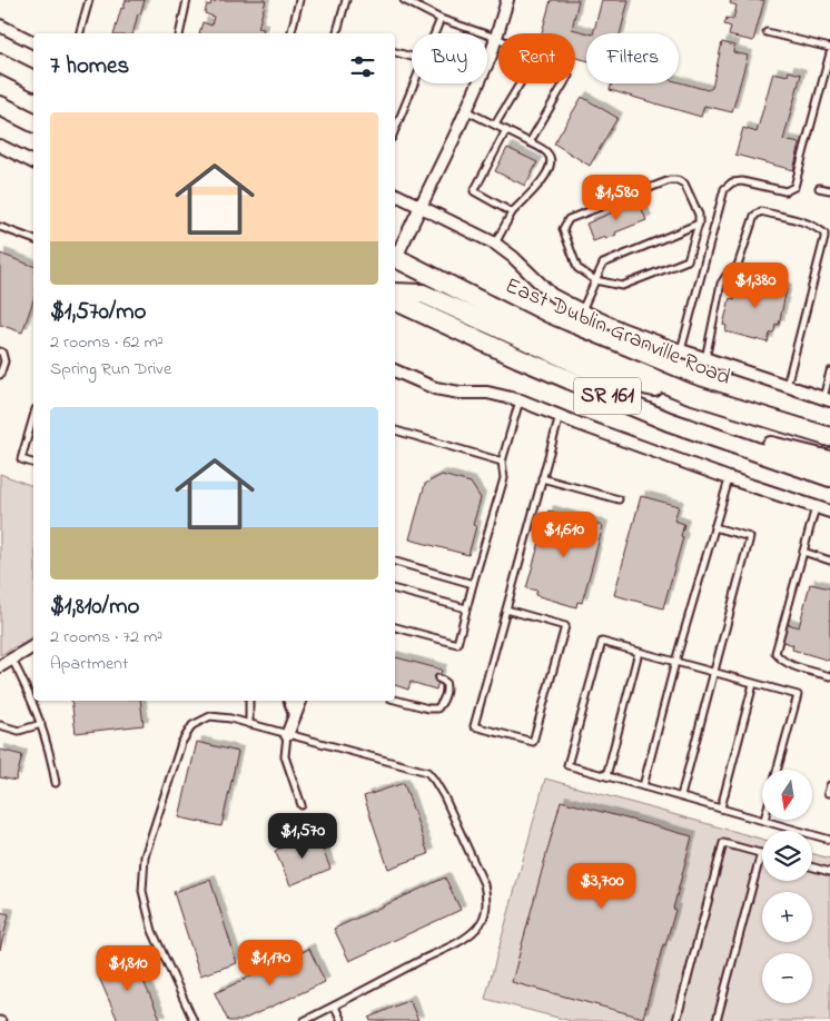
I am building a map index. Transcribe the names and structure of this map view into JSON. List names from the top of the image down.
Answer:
{
  "streets": {
    "main road": ["East Dublin Granville Road", "SR 161"]
  },
  "north": "bottom",
  "page": {
    "chip": ["Buy", "Rent", "Filters"],
    "heading": "7 homes",
    "list": [
      {
        "name": "$1,570/mo",
        "note": "2 rooms · 62 m² · Spring Run Drive"
      },
      {
        "name": "$1,810/mo",
        "note": "2 rooms · 72 m² · Apartment"
      }
    ],
    "price": [
      "$1,580",
      "$1,380",
      "$1,610",
      "$1,570",
      "$3,700",
      "$1,170",
      "$1,810"
    ],
    "map_buttons": ["+", "−"]
  }
}
